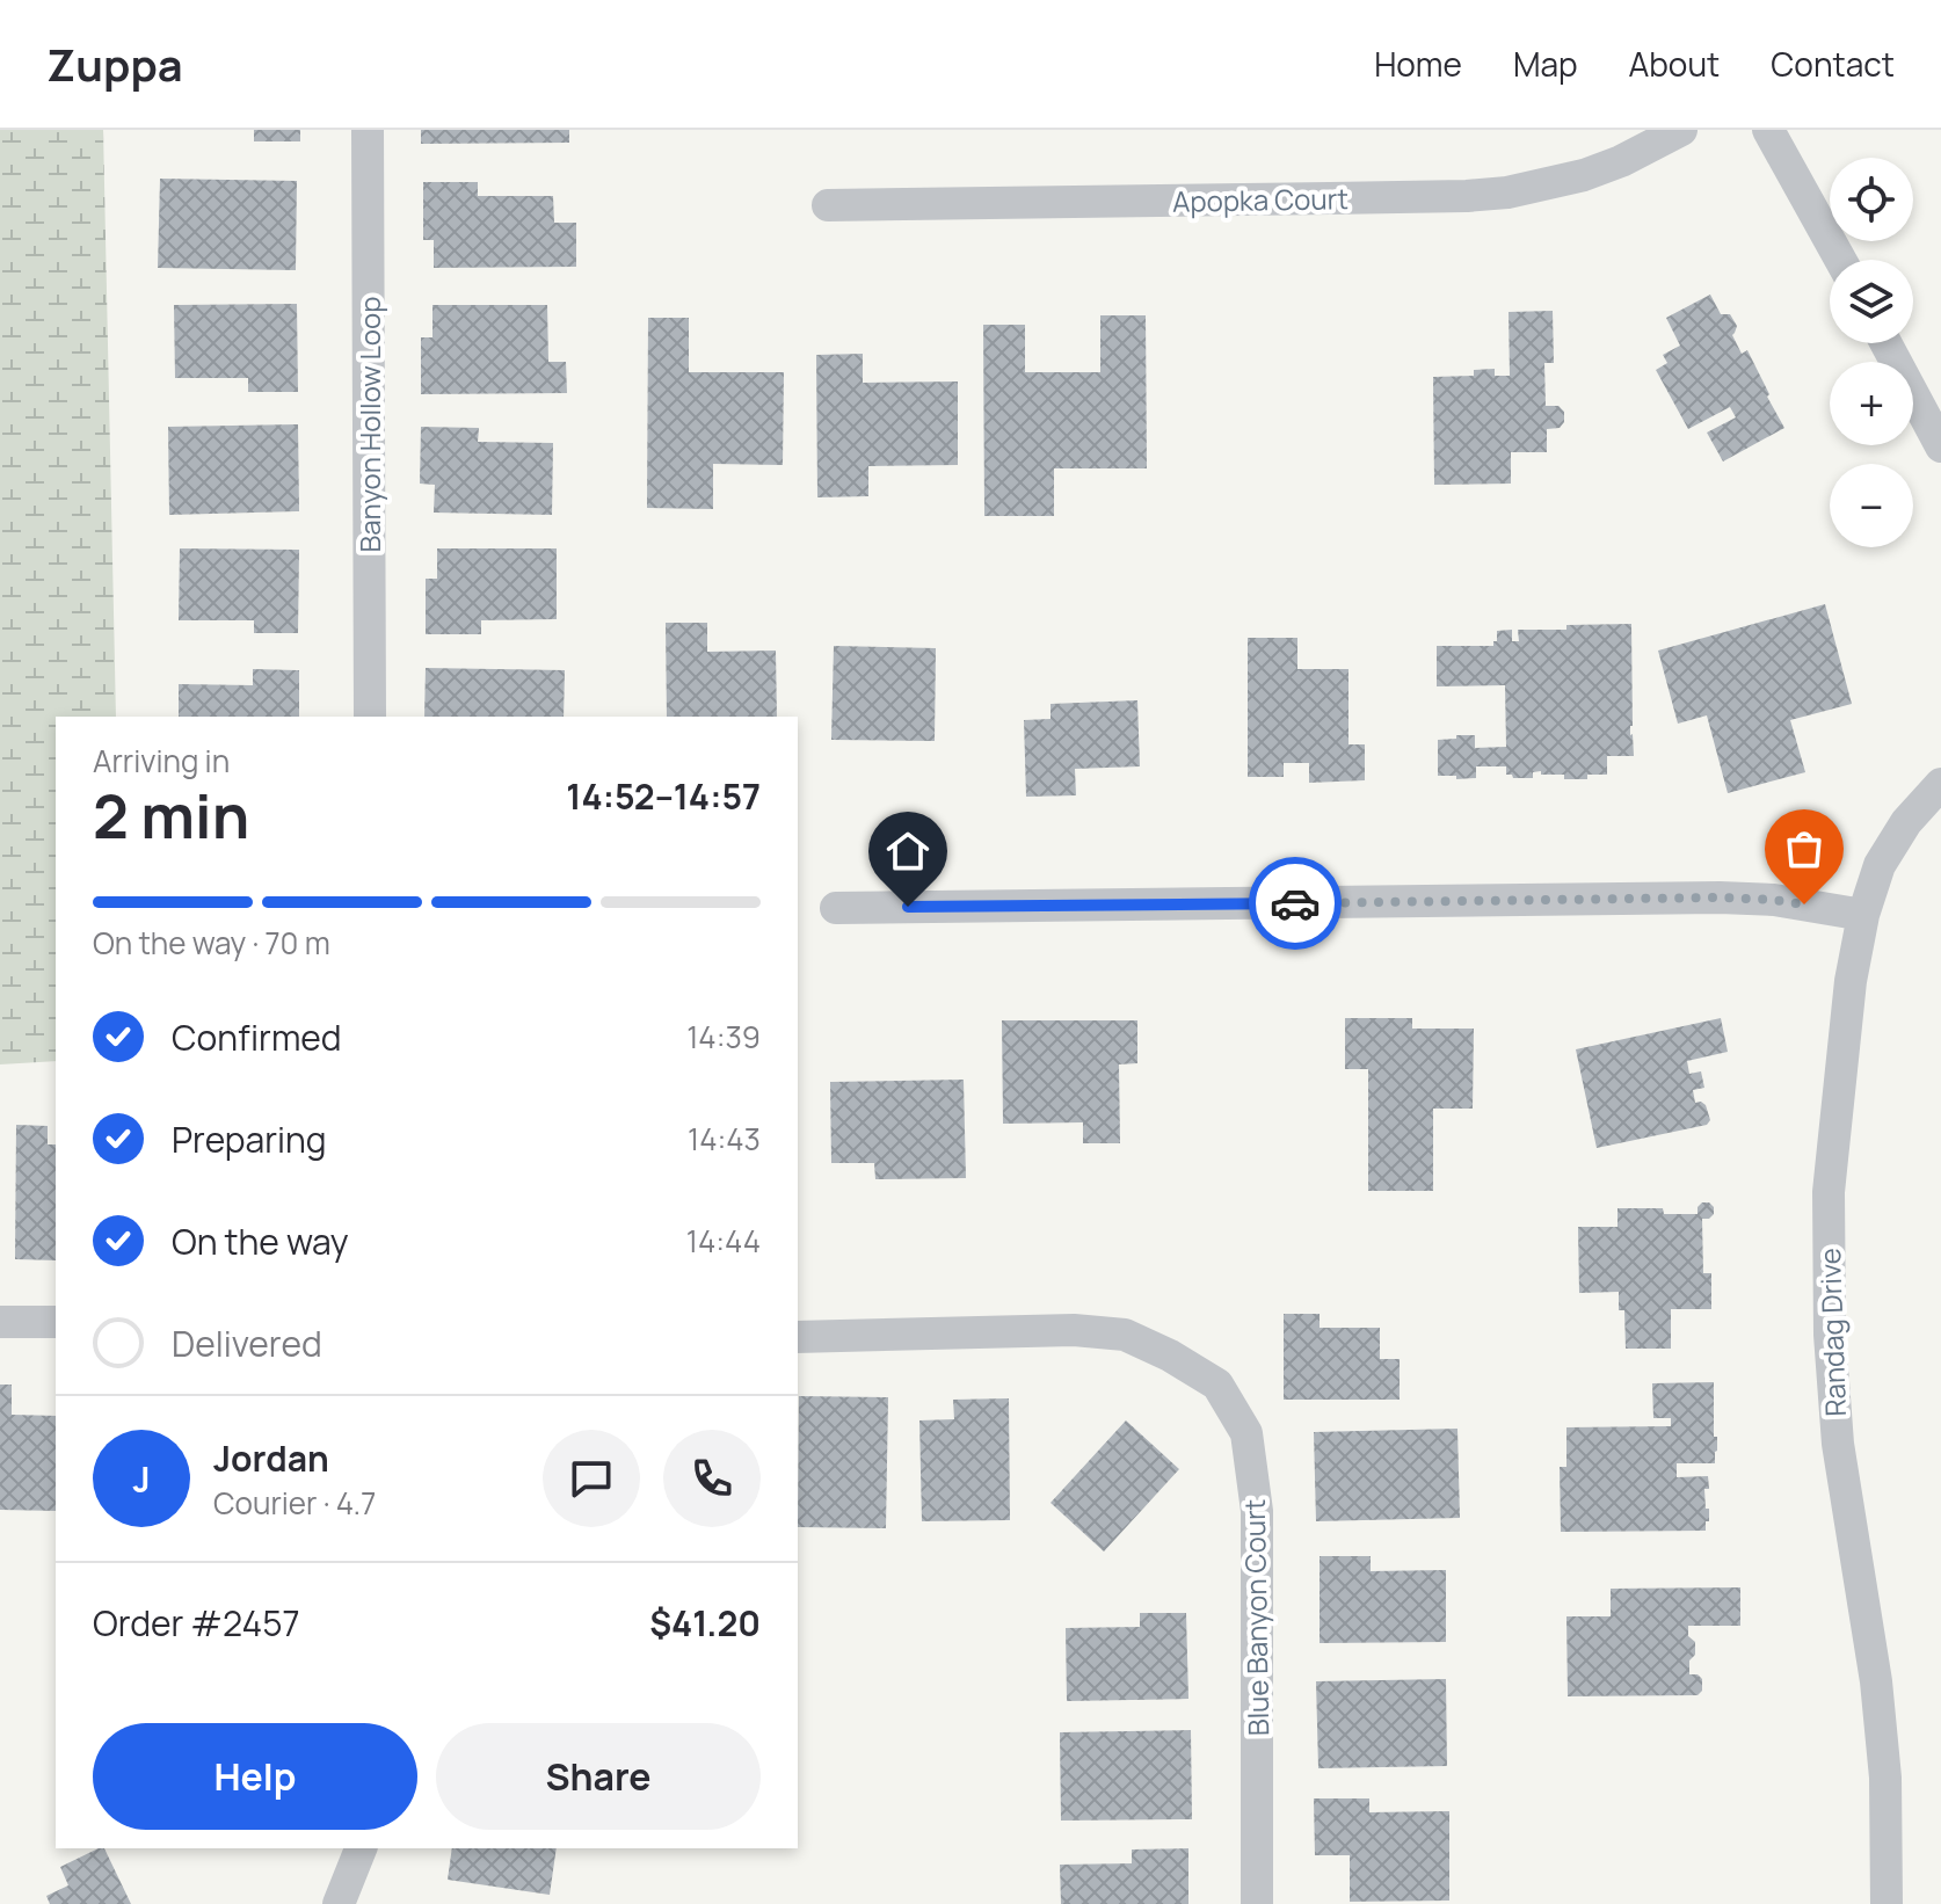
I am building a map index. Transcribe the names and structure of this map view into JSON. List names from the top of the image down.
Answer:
{
  "streets": {
    "street": [
      "Apopka Court",
      "Banyon Hollow Loop",
      "Randag Drive",
      "Blue Banyon Court"
    ]
  },
  "page": {
    "header": "Zuppa",
    "nav": [
      "Home",
      "Map",
      "About",
      "Contact"
    ],
    "map_buttons": ["+", "−"],
    "heading": ["2 min", "Arriving in", "14:52–14:57"],
    "panel": [
      "Jordan",
      "Courier · 4.7",
      "Order #2457",
      "$41.20"
    ],
    "bar": "On the way · 70 m",
    "list": [
      ["Confirmed", "14:39"],
      ["Preparing", "14:43"],
      ["On the way", "14:44"],
      "Delivered"
    ],
    "round": "J",
    "buttons": ["Help", "Share"]
  }
}
